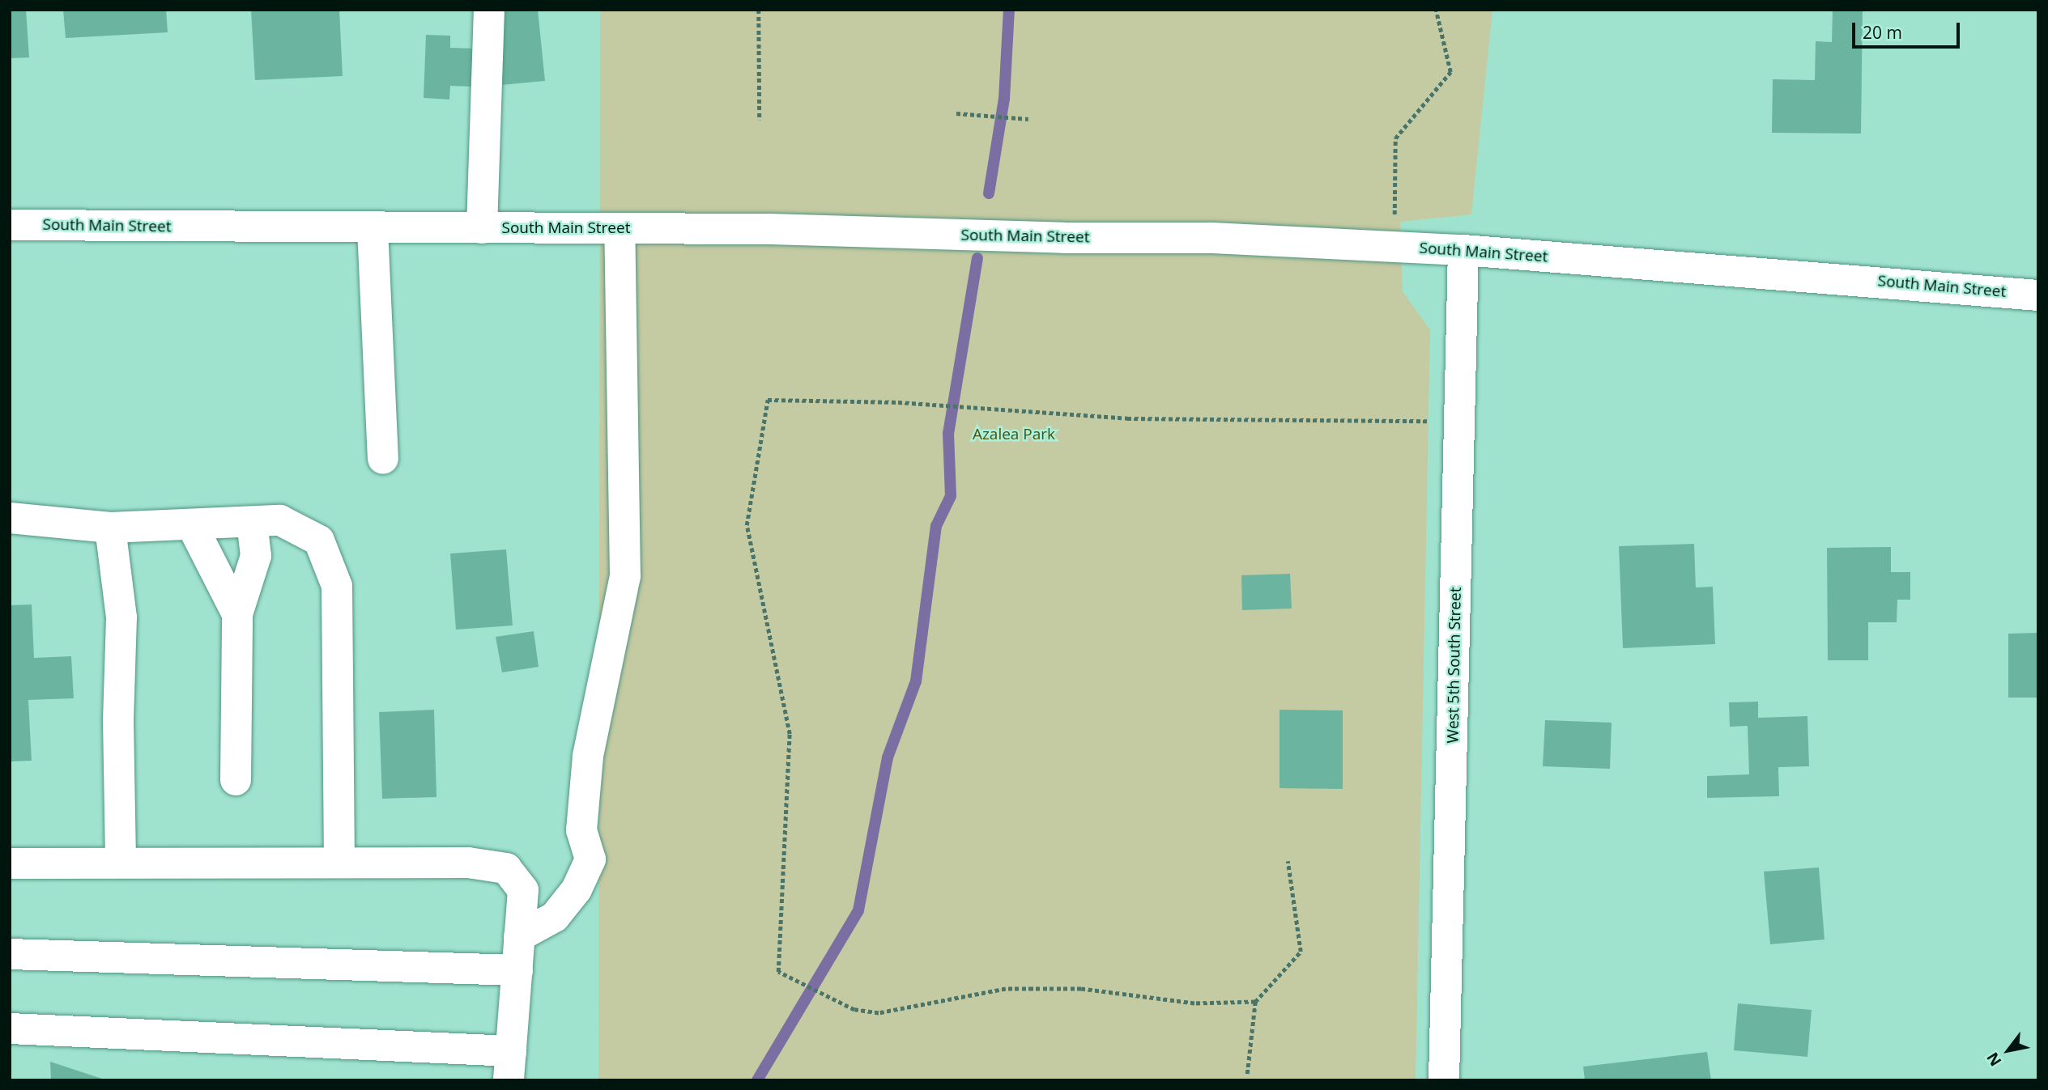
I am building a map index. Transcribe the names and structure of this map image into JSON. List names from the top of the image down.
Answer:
{
  "streets": {
    "main road": ["South Main Street", "West 5th South Street"]
  },
  "crossings": [
    ["South Main Street", "West 5th South Street"]
  ],
  "parks": ["Azalea Park"],
  "scale_bar": "20 m",
  "north": "bottom left"
}
